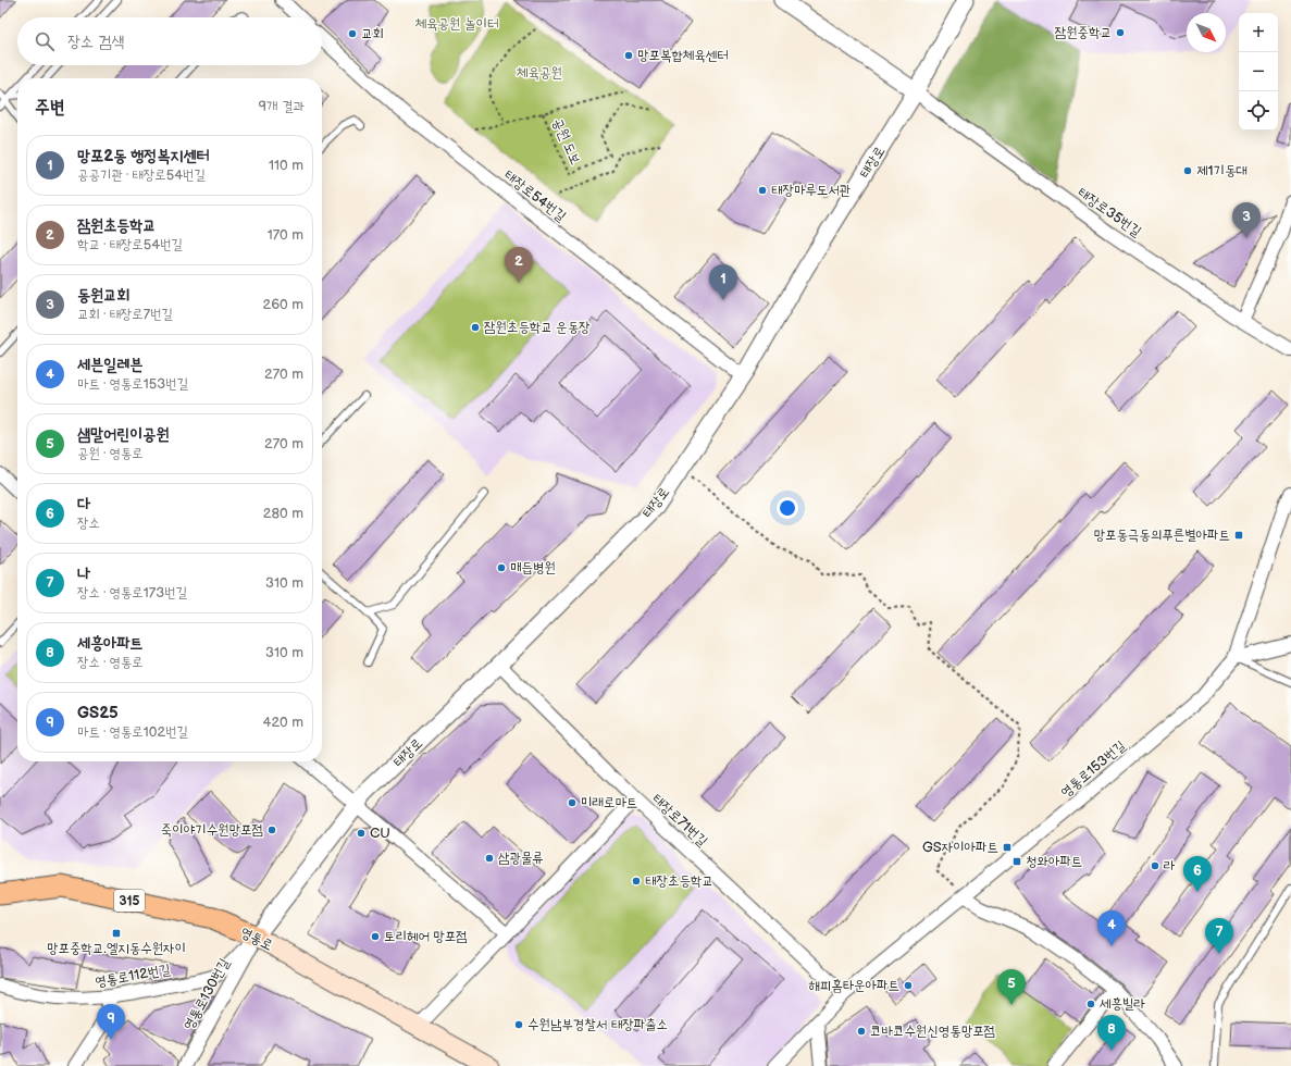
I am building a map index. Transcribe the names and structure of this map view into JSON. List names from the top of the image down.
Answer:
{
  "streets": {
    "main road": ["315", "영통로"],
    "street": [
      "태장로",
      "태장로54번길",
      "태장로35번길",
      "영통로153번길",
      "태장로71번길",
      "영통로112번길",
      "영통로130번길"
    ],
    "path": ["공원 도보"]
  },
  "crossings": [
    ["태장로", "태장로54번길"],
    ["태장로", "태장로35번길"],
    ["태장로", "태장로71번길"],
    ["태장로", "영통로"],
    ["태장로", "영통로112번길"],
    ["태장로", "영통로130번길"],
    ["영통로153번길", "태장로71번길"],
    ["영통로", "영통로112번길"],
    ["영통로", "영통로130번길"],
    ["영통로112번길", "영통로130번길"]
  ],
  "parks": ["체육공원 놀이터", "체육공원"],
  "places": {
    "other": [
      "잠원중학교",
      "교회",
      "망포복합체육센터",
      "제1기동대",
      "태장마루도서관",
      "잠원초등학교 운동장",
      "매듭병원",
      "미래로마트",
      "죽이야기수원망포점",
      "CU",
      "삼광물류",
      "라",
      "태장초등학교",
      "토리헤어 망포점",
      "해피홈타운아파트",
      "세흥빌라",
      "수원남부경찰서 태장파출소",
      "코바코수원신영통망포점"
    ],
    "transit": [
      "망포동극동의푸른별아파트",
      "GS자이아파트",
      "청와아파트",
      "망포중학교.엘지동수원자이"
    ]
  },
  "north": "bottom right",
  "page": {
    "map_buttons": ["+", "−"],
    "search": "장소 검색",
    "heading": ["주변", "9개 결과"],
    "list": [
      {
        "mark": "1",
        "name": "망포2동 행정복지센터",
        "note": "공공기관 · 태장로54번길",
        "value": "110 m"
      },
      {
        "mark": "2",
        "name": "잠원초등학교",
        "note": "학교 · 태장로54번길",
        "value": "170 m"
      },
      {
        "mark": "3",
        "name": "동원교회",
        "note": "교회 · 태장로7번길",
        "value": "260 m"
      },
      {
        "mark": "4",
        "name": "세븐일레븐",
        "note": "마트 · 영통로153번길",
        "value": "270 m"
      },
      {
        "mark": "5",
        "name": "샘말어린이공원",
        "note": "공원 · 영통로",
        "value": "270 m"
      },
      {
        "mark": "6",
        "name": "다",
        "note": "장소",
        "value": "280 m"
      },
      {
        "mark": "7",
        "name": "나",
        "note": "장소 · 영통로173번길",
        "value": "310 m"
      },
      {
        "mark": "8",
        "name": "세흥아파트",
        "note": "장소 · 영통로",
        "value": "310 m"
      },
      {
        "mark": "9",
        "name": "GS25",
        "note": "마트 · 영통로102번길",
        "value": "420 m"
      }
    ],
    "pins": [
      "3",
      "2",
      "1",
      "6",
      "4",
      "7",
      "5",
      "9",
      "8"
    ]
  }
}
